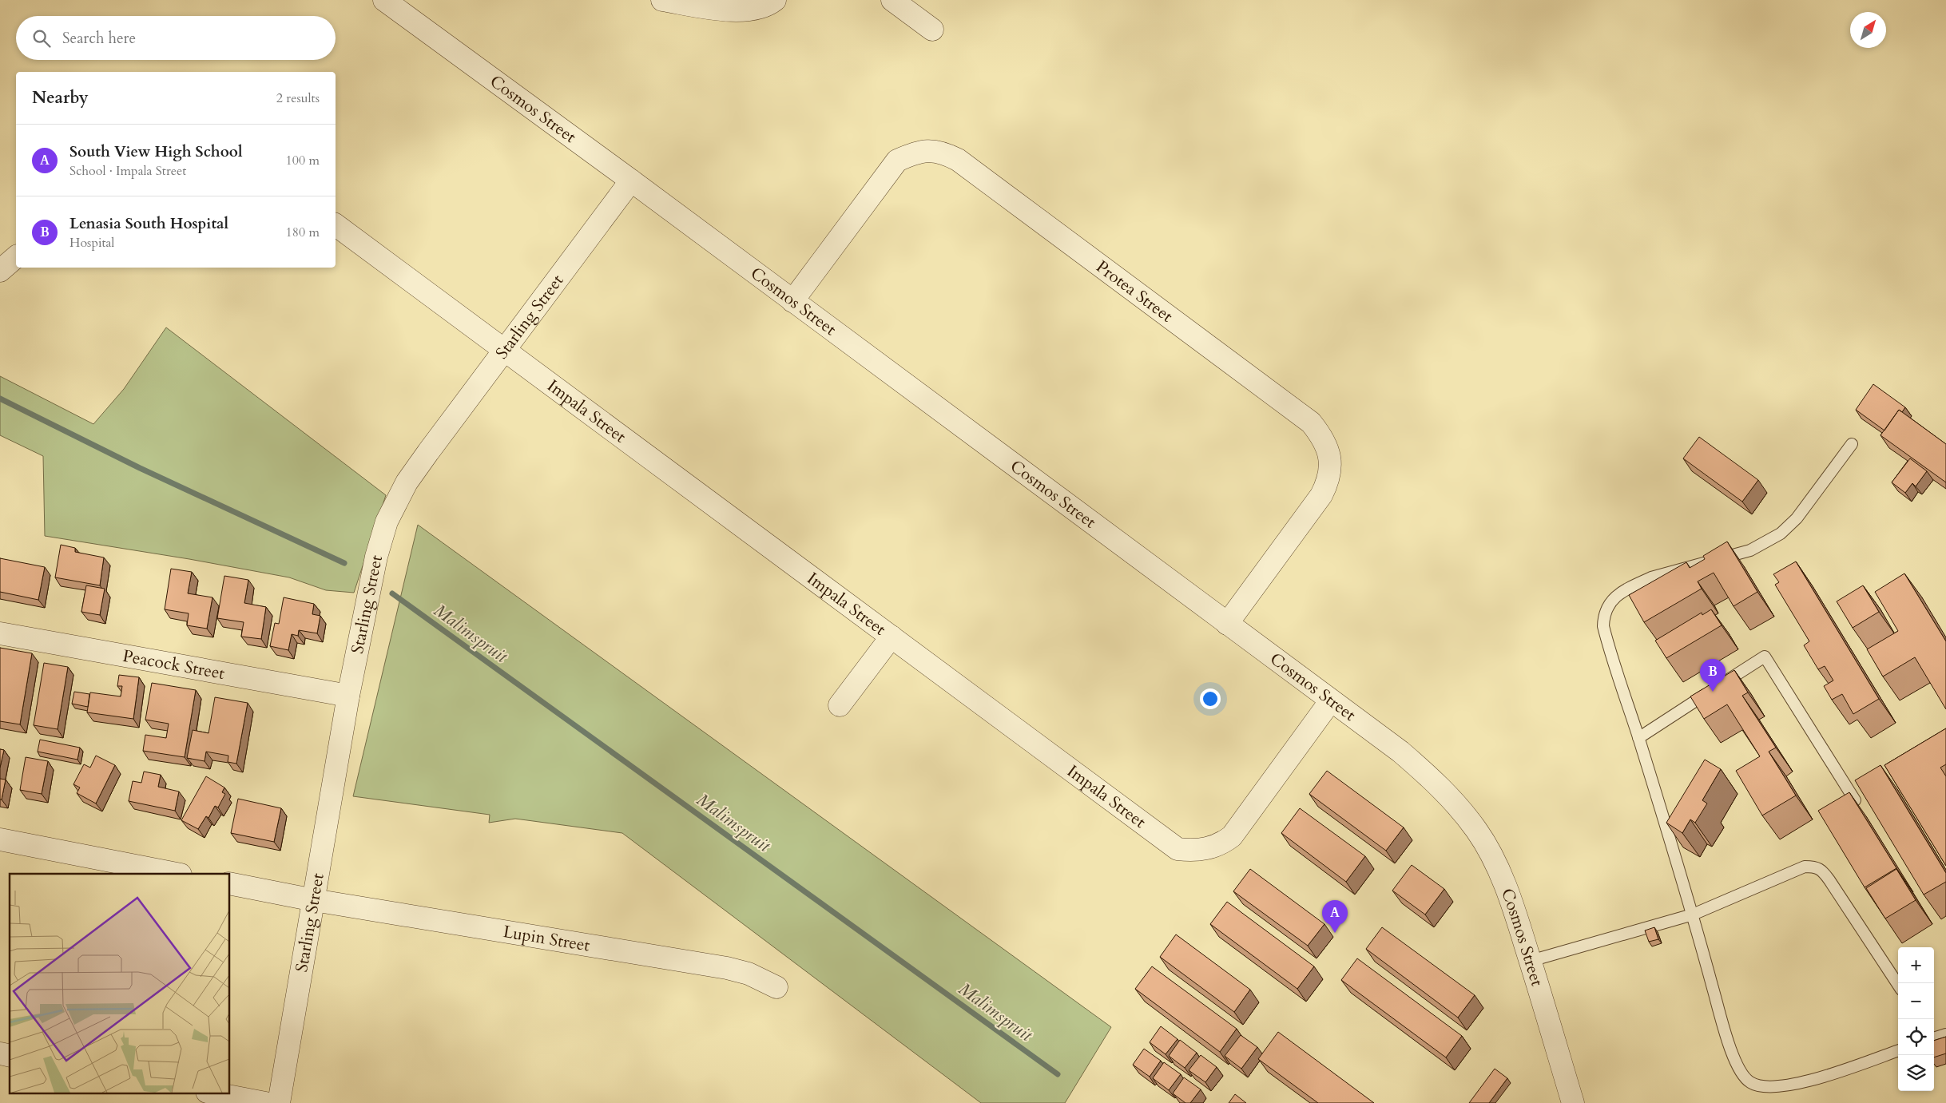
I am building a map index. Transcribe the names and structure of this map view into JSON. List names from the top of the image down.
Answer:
{
  "streets": {
    "street": [
      "Cosmos Street",
      "Protea Street",
      "Starling Street",
      "Impala Street",
      "Peacock Street",
      "Lupin Street"
    ]
  },
  "crossings": [
    ["Cosmos Street", "Protea Street"],
    ["Cosmos Street", "Starling Street"],
    ["Cosmos Street", "Impala Street"],
    ["Starling Street", "Impala Street"],
    ["Starling Street", "Peacock Street"],
    ["Starling Street", "Lupin Street"]
  ],
  "water": ["Malimspruit"],
  "north": "top right",
  "page": {
    "search": "Search here",
    "heading": ["Nearby", "2 results"],
    "list": [
      {
        "mark": "A",
        "name": "South View High School",
        "note": "School · Impala Street",
        "value": "100 m"
      },
      {
        "mark": "B",
        "name": "Lenasia South Hospital",
        "note": "Hospital",
        "value": "180 m"
      }
    ],
    "pins": ["B", "A"],
    "map_buttons": ["+", "−"]
  }
}
